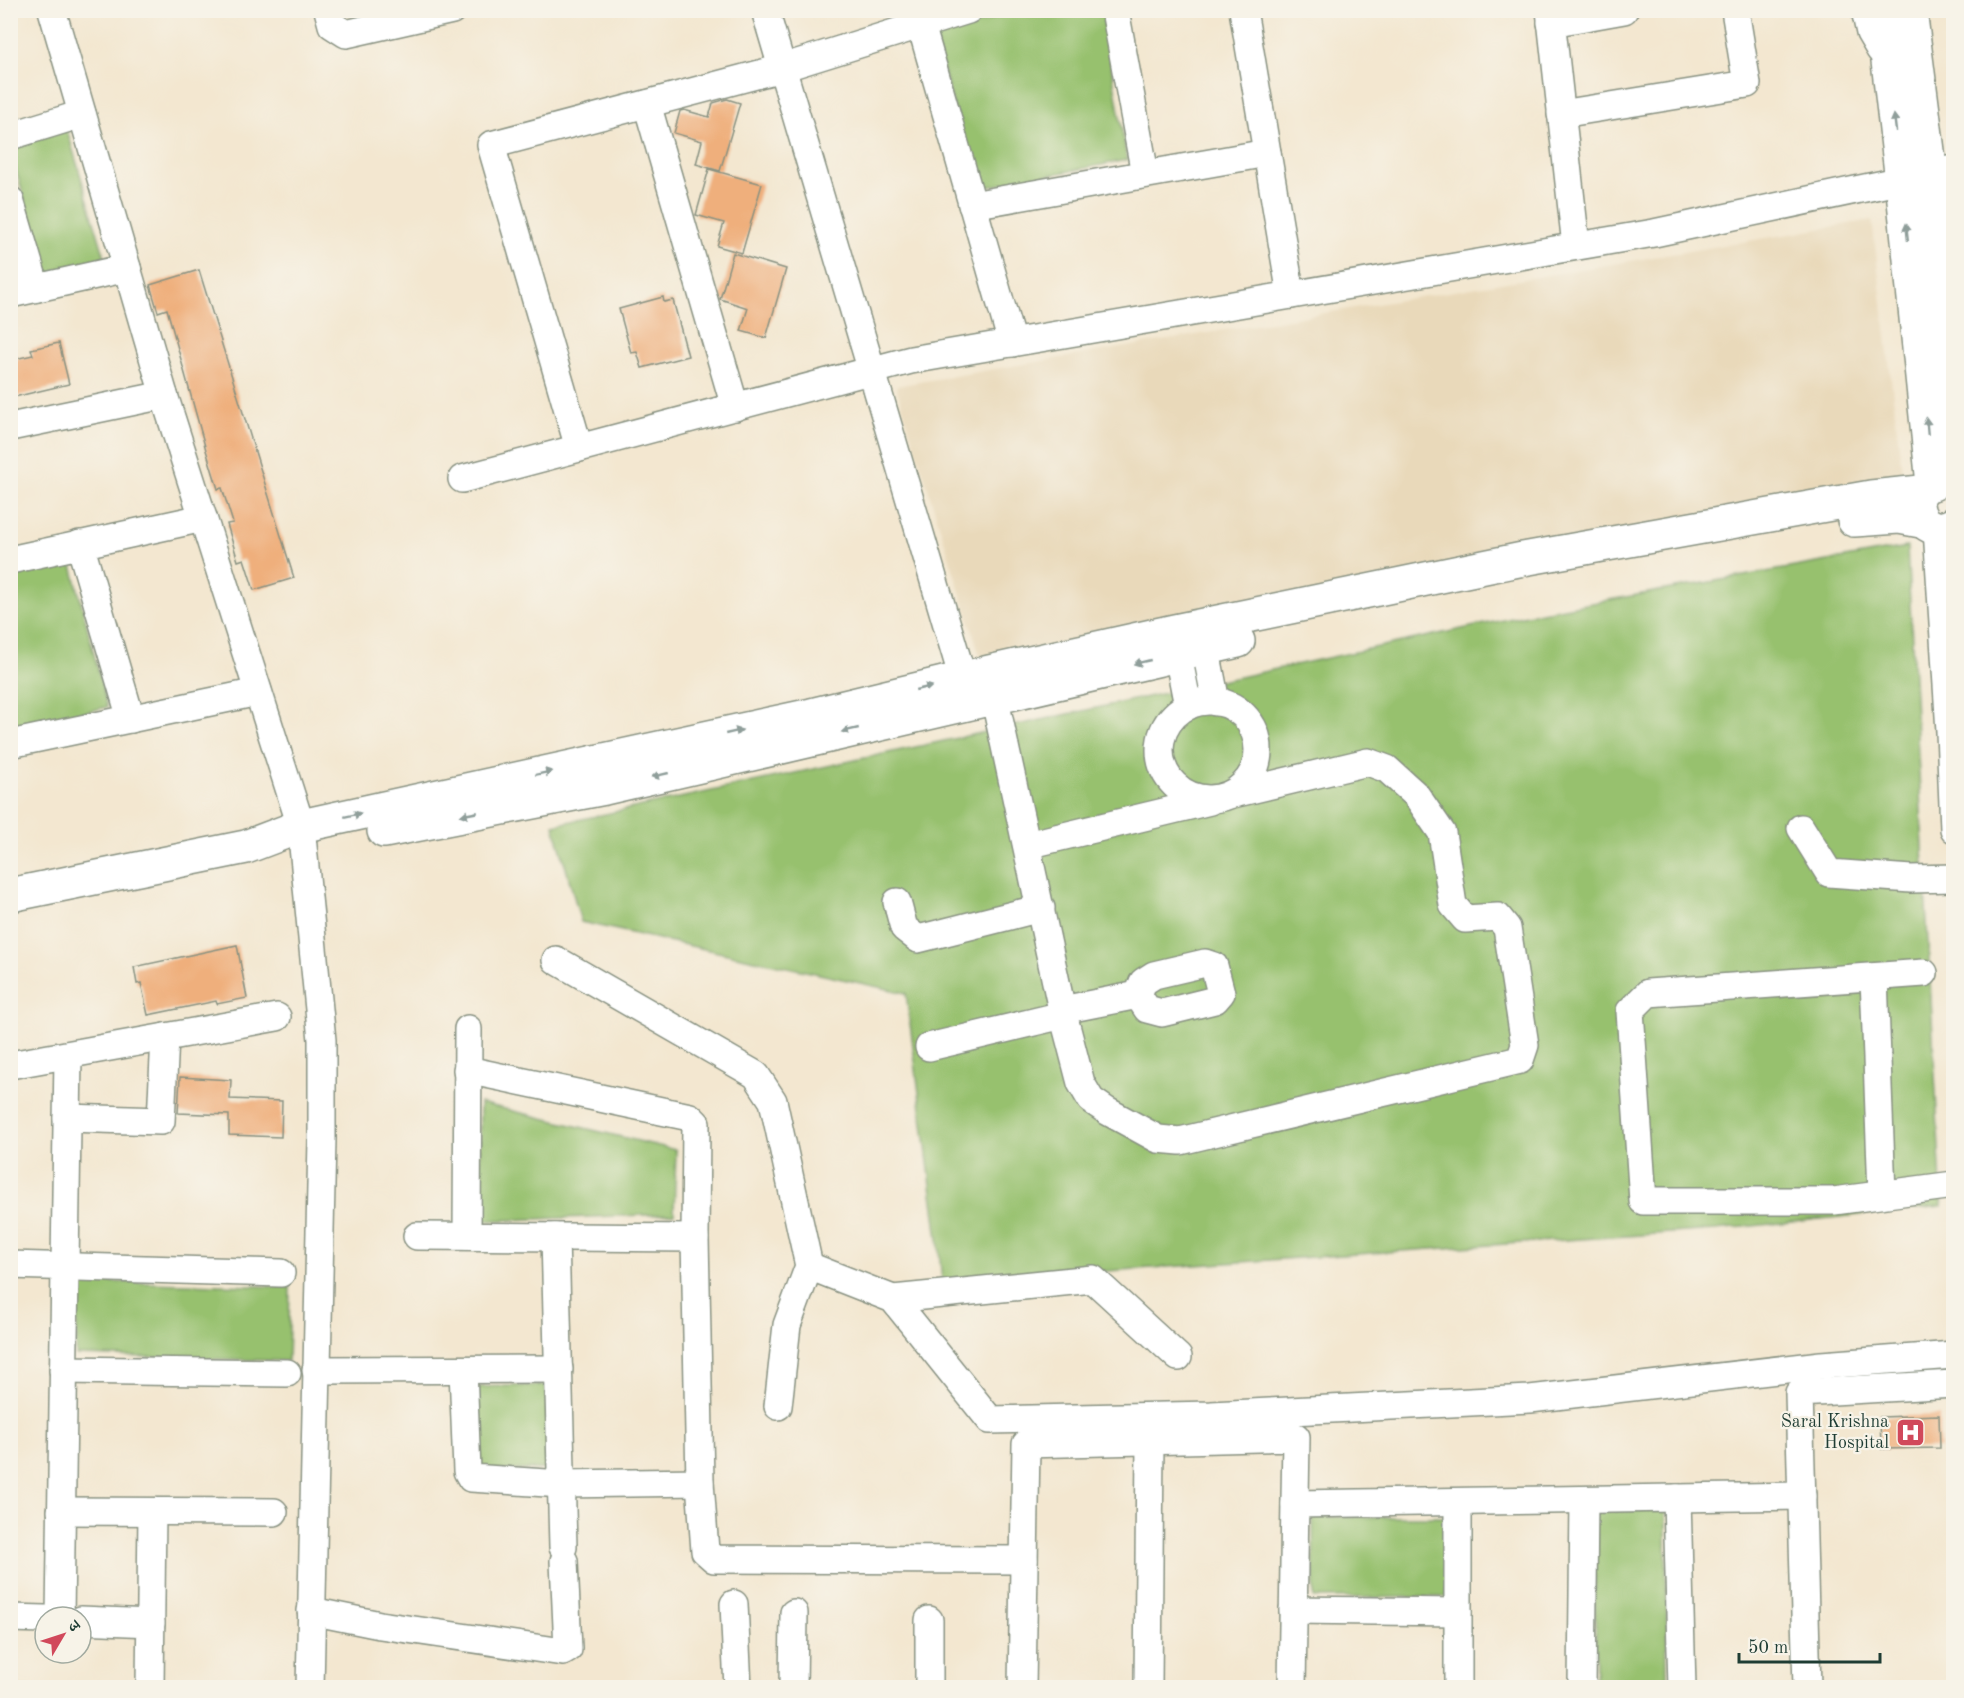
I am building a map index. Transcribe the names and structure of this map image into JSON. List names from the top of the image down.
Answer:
{
  "places": {
    "hospital": ["Saral Krishna Hospital"]
  },
  "scale_bar": "50 m",
  "north": "top right"
}
